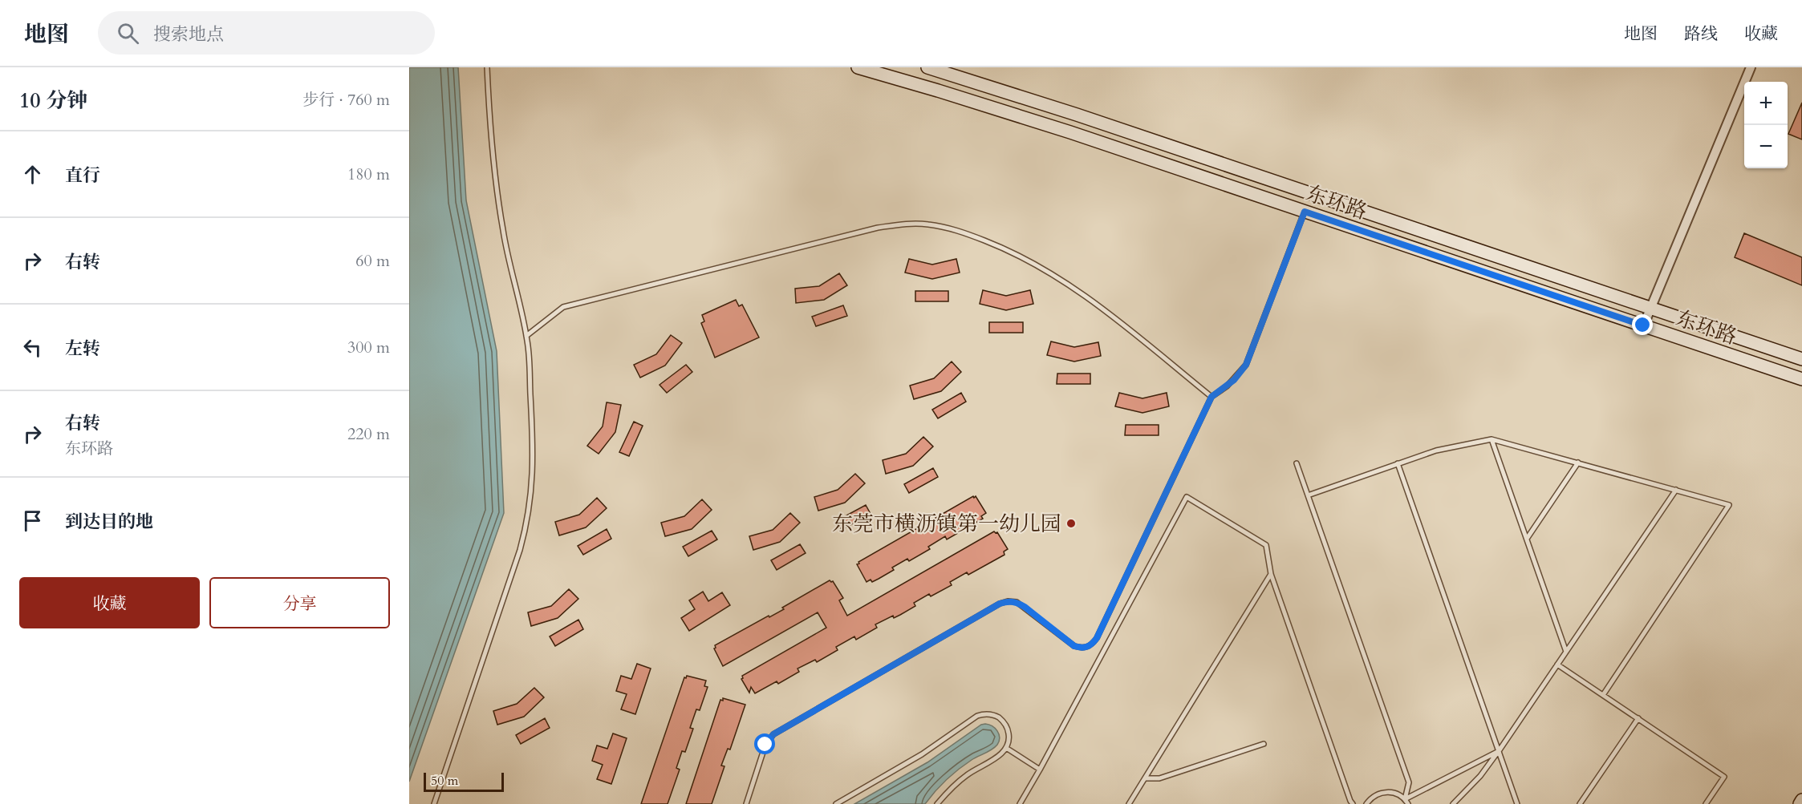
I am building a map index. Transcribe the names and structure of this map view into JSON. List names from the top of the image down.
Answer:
{
  "streets": {
    "main road": ["东环路"]
  },
  "places": ["东莞市横沥镇第一幼儿园"],
  "scale_bar": "50 m",
  "page": {
    "header": "地图",
    "search": "搜索地点",
    "nav": ["地图", "路线", "收藏"],
    "heading": ["10 分钟", "步行 · 760 m"],
    "map_buttons": ["+", "−"],
    "list": [
      ["直行", "180 m"],
      ["右转", "60 m"],
      ["左转", "300 m"],
      ["右转", "东环路", "220 m"],
      "到达目的地"
    ],
    "buttons": ["收藏", "分享"],
    "scale": "50 m"
  }
}
